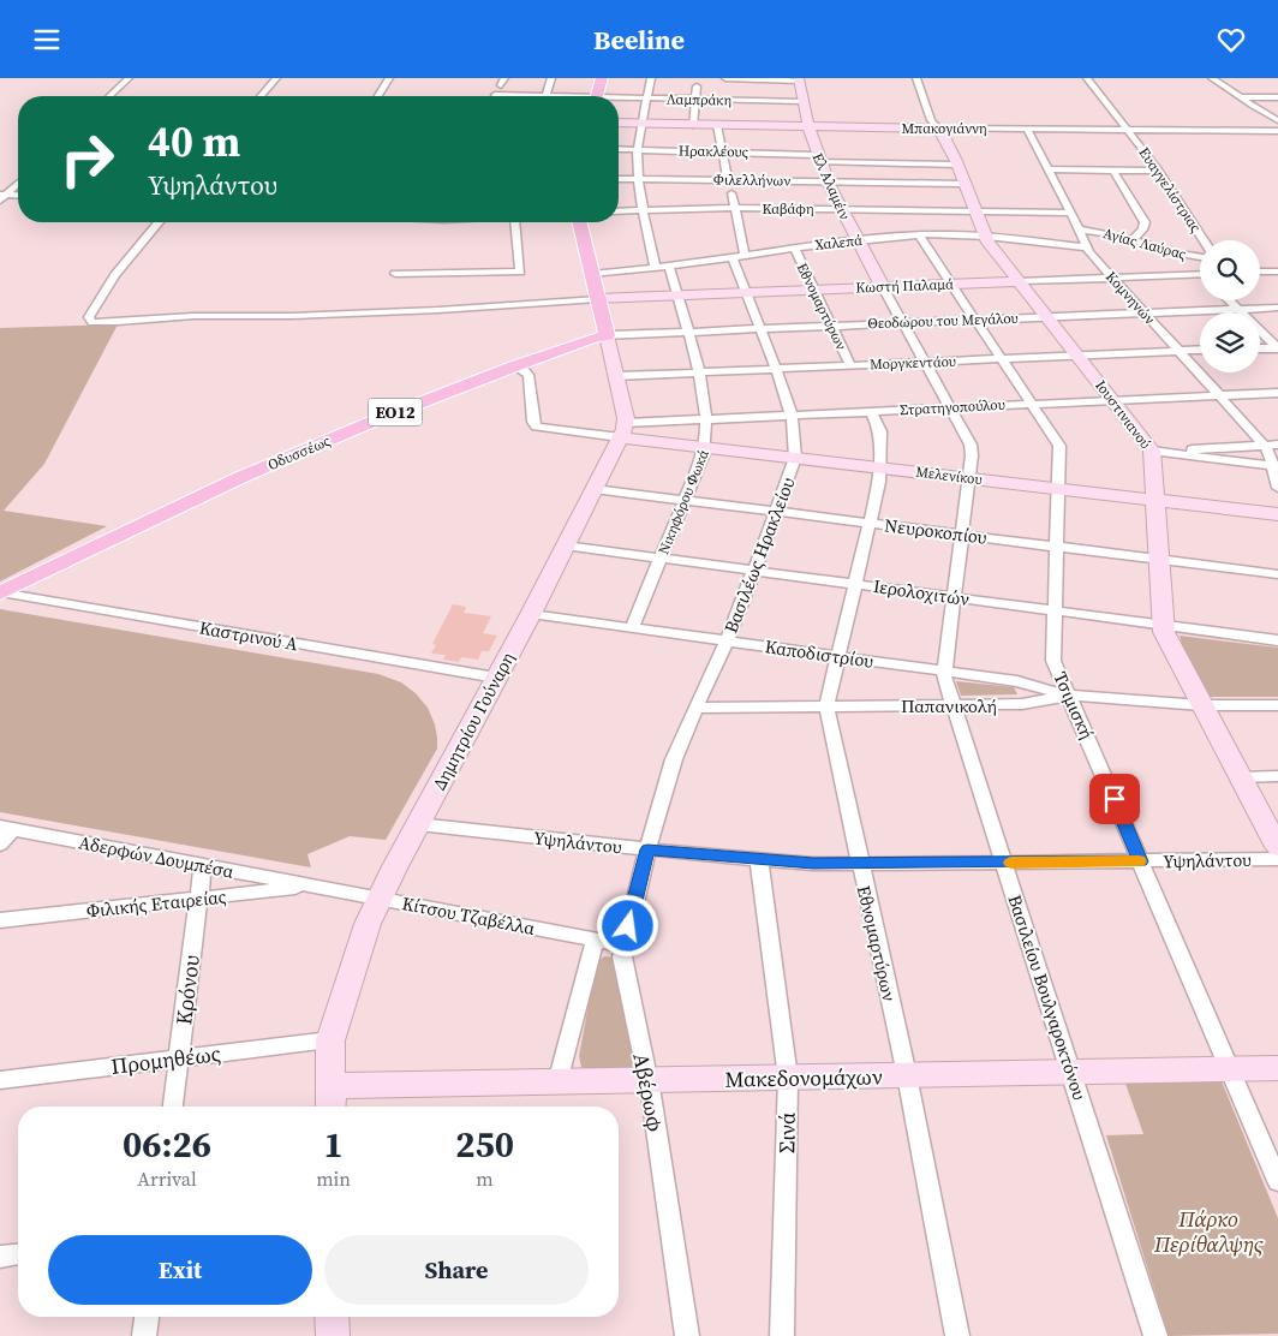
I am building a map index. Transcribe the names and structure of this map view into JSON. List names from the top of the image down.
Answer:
{
  "streets": {
    "main road": ["ΕΟ12", "Οδυσσέως"],
    "street": [
      "Λαμπράκη",
      "Μπακογιάννη",
      "Ηρακλέους",
      "Φιλελλήνων",
      "Ελ Αλαμέιν",
      "Ευαγγελίστριας",
      "Καβάφη",
      "Χαλεπά",
      "Αγίας Λαύρας",
      "Κωστή Παλαμά",
      "Κομνηνών",
      "Εθνομαρτύρων",
      "Θεοδώρου του Μεγάλου",
      "Μοργκεντάου",
      "Στρατηγοπούλου",
      "Ιουστινιανού",
      "Μελενίκου",
      "Νικηφόρου Φωκά",
      "Νευροκοπίου",
      "Βασιλέως Ηρακλείου",
      "Ιερολοχιτών",
      "Καστρινού Α",
      "Καποδιστρίου",
      "Παπανικολή",
      "Τσιμισκή",
      "Δημητρίου Γούναρη",
      "Υψηλάντου",
      "Αδερφών Δουμπέσα",
      "Φιλικής Εταιρείας",
      "Κίτσου Τζαβέλλα",
      "Κρόνου",
      "Βασιλείου Βουλγαροκτόνου",
      "Προμηθέως",
      "Μακεδονομάχων",
      "Αβέρωφ",
      "Σινά"
    ]
  },
  "crossings": [
    ["Λαμπράκη", "Ελ Αλαμέιν"],
    ["Μπακογιάννη", "Ελ Αλαμέιν"],
    ["Μπακογιάννη", "Ευαγγελίστριας"],
    ["Μπακογιάννη", "Κομνηνών"],
    ["Μπακογιάννη", "Ιουστινιανού"],
    ["Ηρακλέους", "Ελ Αλαμέιν"],
    ["Ηρακλέους", "Ιουστινιανού"],
    ["Φιλελλήνων", "Ελ Αλαμέιν"],
    ["Φιλελλήνων", "Ιουστινιανού"],
    ["Ελ Αλαμέιν", "Καβάφη"],
    ["Ελ Αλαμέιν", "Χαλεπά"],
    ["Ελ Αλαμέιν", "Κωστή Παλαμά"],
    ["Ελ Αλαμέιν", "Βασιλείου Βουλγαροκτόνου"],
    ["Καβάφη", "Κομνηνών"],
    ["Καβάφη", "Ιουστινιανού"],
    ["Καβάφη", "Βασιλέως Ηρακλείου"],
    ["Χαλεπά", "Κομνηνών"],
    ["Χαλεπά", "Εθνομαρτύρων"],
    ["Χαλεπά", "Ιουστινιανού"],
    ["Χαλεπά", "Νικηφόρου Φωκά"],
    ["Χαλεπά", "Βασιλέως Ηρακλείου"],
    ["Χαλεπά", "Τσιμισκή"],
    ["Αγίας Λαύρας", "Κομνηνών"],
    ["Κωστή Παλαμά", "Κομνηνών"],
    ["Κωστή Παλαμά", "Εθνομαρτύρων"],
    ["Κωστή Παλαμά", "Ιουστινιανού"],
    ["Κωστή Παλαμά", "Νικηφόρου Φωκά"],
    ["Κωστή Παλαμά", "Βασιλέως Ηρακλείου"],
    ["Κωστή Παλαμά", "Τσιμισκή"],
    ["Κωστή Παλαμά", "Βασιλείου Βουλγαροκτόνου"],
    ["Κομνηνών", "Θεοδώρου του Μεγάλου"],
    ["Κομνηνών", "Μοργκεντάου"],
    ["Κομνηνών", "Στρατηγοπούλου"],
    ["Εθνομαρτύρων", "Θεοδώρου του Μεγάλου"],
    ["Εθνομαρτύρων", "Μοργκεντάου"],
    ["Εθνομαρτύρων", "Στρατηγοπούλου"],
    ["Εθνομαρτύρων", "Μελενίκου"],
    ["Εθνομαρτύρων", "Νευροκοπίου"],
    ["Εθνομαρτύρων", "Ιερολοχιτών"],
    ["Εθνομαρτύρων", "Καποδιστρίου"],
    ["Εθνομαρτύρων", "Παπανικολή"],
    ["Εθνομαρτύρων", "Υψηλάντου"],
    ["Εθνομαρτύρων", "Μακεδονομάχων"],
    ["Θεοδώρου του Μεγάλου", "Ιουστινιανού"],
    ["Θεοδώρου του Μεγάλου", "Οδυσσέως"],
    ["Θεοδώρου του Μεγάλου", "Νικηφόρου Φωκά"],
    ["Θεοδώρου του Μεγάλου", "Βασιλέως Ηρακλείου"],
    ["Θεοδώρου του Μεγάλου", "Τσιμισκή"],
    ["Θεοδώρου του Μεγάλου", "Βασιλείου Βουλγαροκτόνου"],
    ["Μοργκεντάου", "Ιουστινιανού"],
    ["Μοργκεντάου", "Νικηφόρου Φωκά"],
    ["Μοργκεντάου", "Βασιλέως Ηρακλείου"],
    ["Μοργκεντάου", "Τσιμισκή"],
    ["Μοργκεντάου", "Βασιλείου Βουλγαροκτόνου"],
    ["Στρατηγοπούλου", "Ιουστινιανού"],
    ["Στρατηγοπούλου", "Οδυσσέως"],
    ["Στρατηγοπούλου", "Μελενίκου"],
    ["Στρατηγοπούλου", "Νικηφόρου Φωκά"],
    ["Στρατηγοπούλου", "Βασιλέως Ηρακλείου"],
    ["Στρατηγοπούλου", "Τσιμισκή"],
    ["Στρατηγοπούλου", "Δημητρίου Γούναρη"],
    ["Στρατηγοπούλου", "Βασιλείου Βουλγαροκτόνου"],
    ["Ιουστινιανού", "Μελενίκου"],
    ["Ιουστινιανού", "Νευροκοπίου"],
    ["Ιουστινιανού", "Ιερολοχιτών"],
    ["Ιουστινιανού", "Παπανικολή"],
    ["Οδυσσέως", "Καστρινού Α"],
    ["Μελενίκου", "Νικηφόρου Φωκά"],
    ["Μελενίκου", "Βασιλέως Ηρακλείου"],
    ["Μελενίκου", "Τσιμισκή"],
    ["Μελενίκου", "Δημητρίου Γούναρη"],
    ["Μελενίκου", "Βασιλείου Βουλγαροκτόνου"],
    ["Νικηφόρου Φωκά", "Νευροκοπίου"],
    ["Νικηφόρου Φωκά", "Ιερολοχιτών"],
    ["Νικηφόρου Φωκά", "Καποδιστρίου"],
    ["Νευροκοπίου", "Βασιλέως Ηρακλείου"],
    ["Νευροκοπίου", "Τσιμισκή"],
    ["Νευροκοπίου", "Δημητρίου Γούναρη"],
    ["Νευροκοπίου", "Βασιλείου Βουλγαροκτόνου"],
    ["Βασιλέως Ηρακλείου", "Ιερολοχιτών"],
    ["Βασιλέως Ηρακλείου", "Καποδιστρίου"],
    ["Βασιλέως Ηρακλείου", "Παπανικολή"],
    ["Βασιλέως Ηρακλείου", "Υψηλάντου"],
    ["Βασιλέως Ηρακλείου", "Αβέρωφ"],
    ["Ιερολοχιτών", "Τσιμισκή"],
    ["Ιερολοχιτών", "Δημητρίου Γούναρη"],
    ["Ιερολοχιτών", "Βασιλείου Βουλγαροκτόνου"],
    ["Καστρινού Α", "Δημητρίου Γούναρη"],
    ["Καποδιστρίου", "Παπανικολή"],
    ["Καποδιστρίου", "Τσιμισκή"],
    ["Καποδιστρίου", "Δημητρίου Γούναρη"],
    ["Καποδιστρίου", "Βασιλείου Βουλγαροκτόνου"],
    ["Παπανικολή", "Τσιμισκή"],
    ["Παπανικολή", "Βασιλείου Βουλγαροκτόνου"],
    ["Τσιμισκή", "Υψηλάντου"],
    ["Τσιμισκή", "Μακεδονομάχων"],
    ["Δημητρίου Γούναρη", "Υψηλάντου"],
    ["Δημητρίου Γούναρη", "Κίτσου Τζαβέλλα"],
    ["Δημητρίου Γούναρη", "Προμηθέως"],
    ["Δημητρίου Γούναρη", "Μακεδονομάχων"],
    ["Υψηλάντου", "Βασιλείου Βουλγαροκτόνου"],
    ["Υψηλάντου", "Αβέρωφ"],
    ["Υψηλάντου", "Σινά"],
    ["Αδερφών Δουμπέσα", "Φιλικής Εταιρείας"],
    ["Αδερφών Δουμπέσα", "Κίτσου Τζαβέλλα"],
    ["Αδερφών Δουμπέσα", "Κρόνου"],
    ["Φιλικής Εταιρείας", "Κίτσου Τζαβέλλα"],
    ["Φιλικής Εταιρείας", "Κρόνου"],
    ["Κίτσου Τζαβέλλα", "Αβέρωφ"],
    ["Κρόνου", "Προμηθέως"],
    ["Βασιλείου Βουλγαροκτόνου", "Μακεδονομάχων"],
    ["Μακεδονομάχων", "Αβέρωφ"],
    ["Μακεδονομάχων", "Σινά"]
  ],
  "parks": ["Πάρκο Περίθαλψης"],
  "page": {
    "header": "Beeline",
    "turn": ["40 m", "Υψηλάντου"],
    "eta": [
      "06:26",
      "Arrival",
      "1",
      "min",
      "250",
      "m"
    ],
    "buttons": ["Exit", "Share"]
  }
}
